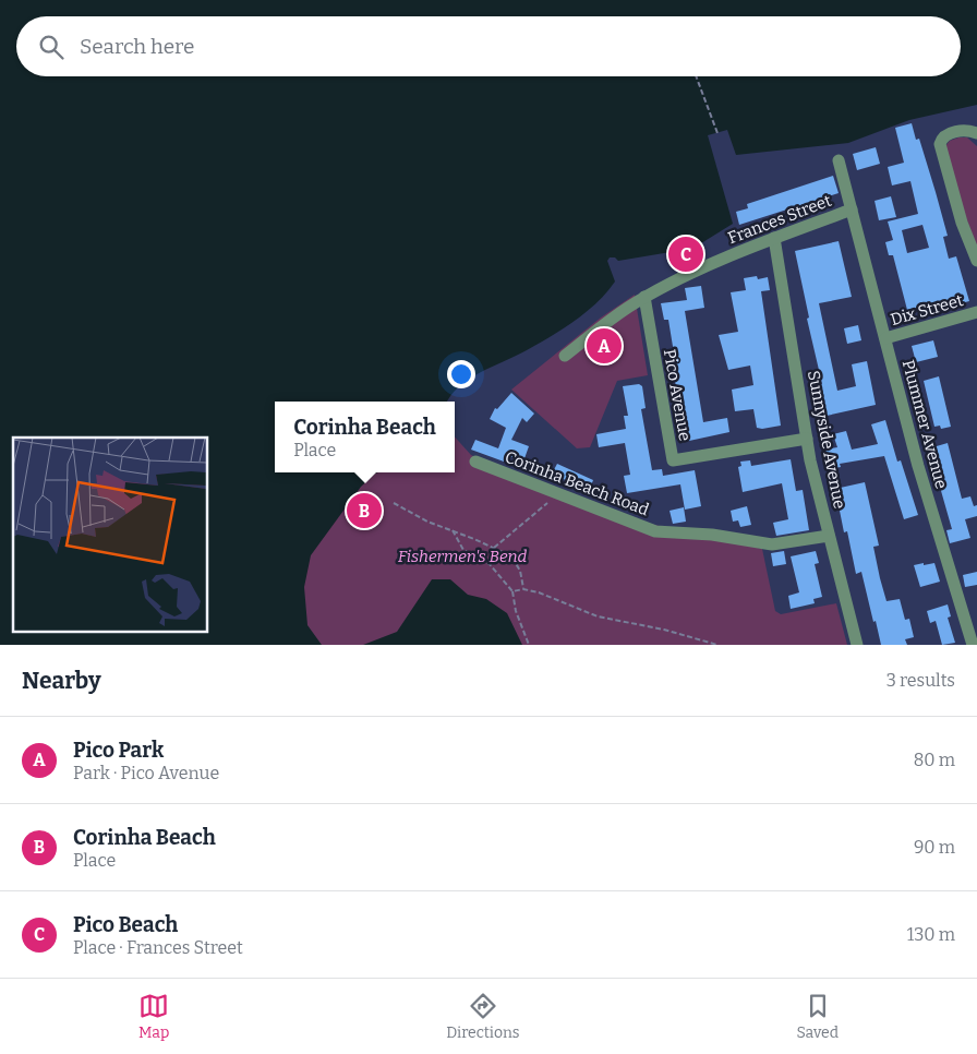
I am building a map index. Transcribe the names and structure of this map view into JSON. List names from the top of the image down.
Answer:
{
  "streets": {
    "street": [
      "Frances Street",
      "Dix Street",
      "Pico Avenue",
      "Plummer Avenue",
      "Sunnyside Avenue",
      "Corinha Beach Road"
    ]
  },
  "crossings": [
    ["Frances Street", "Pico Avenue"],
    ["Frances Street", "Plummer Avenue"],
    ["Frances Street", "Sunnyside Avenue"],
    ["Dix Street", "Plummer Avenue"],
    ["Pico Avenue", "Sunnyside Avenue"],
    ["Sunnyside Avenue", "Corinha Beach Road"]
  ],
  "parks": ["Fishermen's Bend"],
  "page": {
    "search": "Search here",
    "pins": ["C", "A", "B"],
    "popup": ["Corinha Beach", "Place"],
    "heading": ["Nearby", "3 results"],
    "list": [
      {
        "mark": "A",
        "name": "Pico Park",
        "note": "Park · Pico Avenue",
        "value": "80 m"
      },
      {
        "mark": "B",
        "name": "Corinha Beach",
        "note": "Place",
        "value": "90 m"
      },
      {
        "mark": "C",
        "name": "Pico Beach",
        "note": "Place · Frances Street",
        "value": "130 m"
      }
    ],
    "nav": ["Map", "Directions", "Saved"]
  }
}
